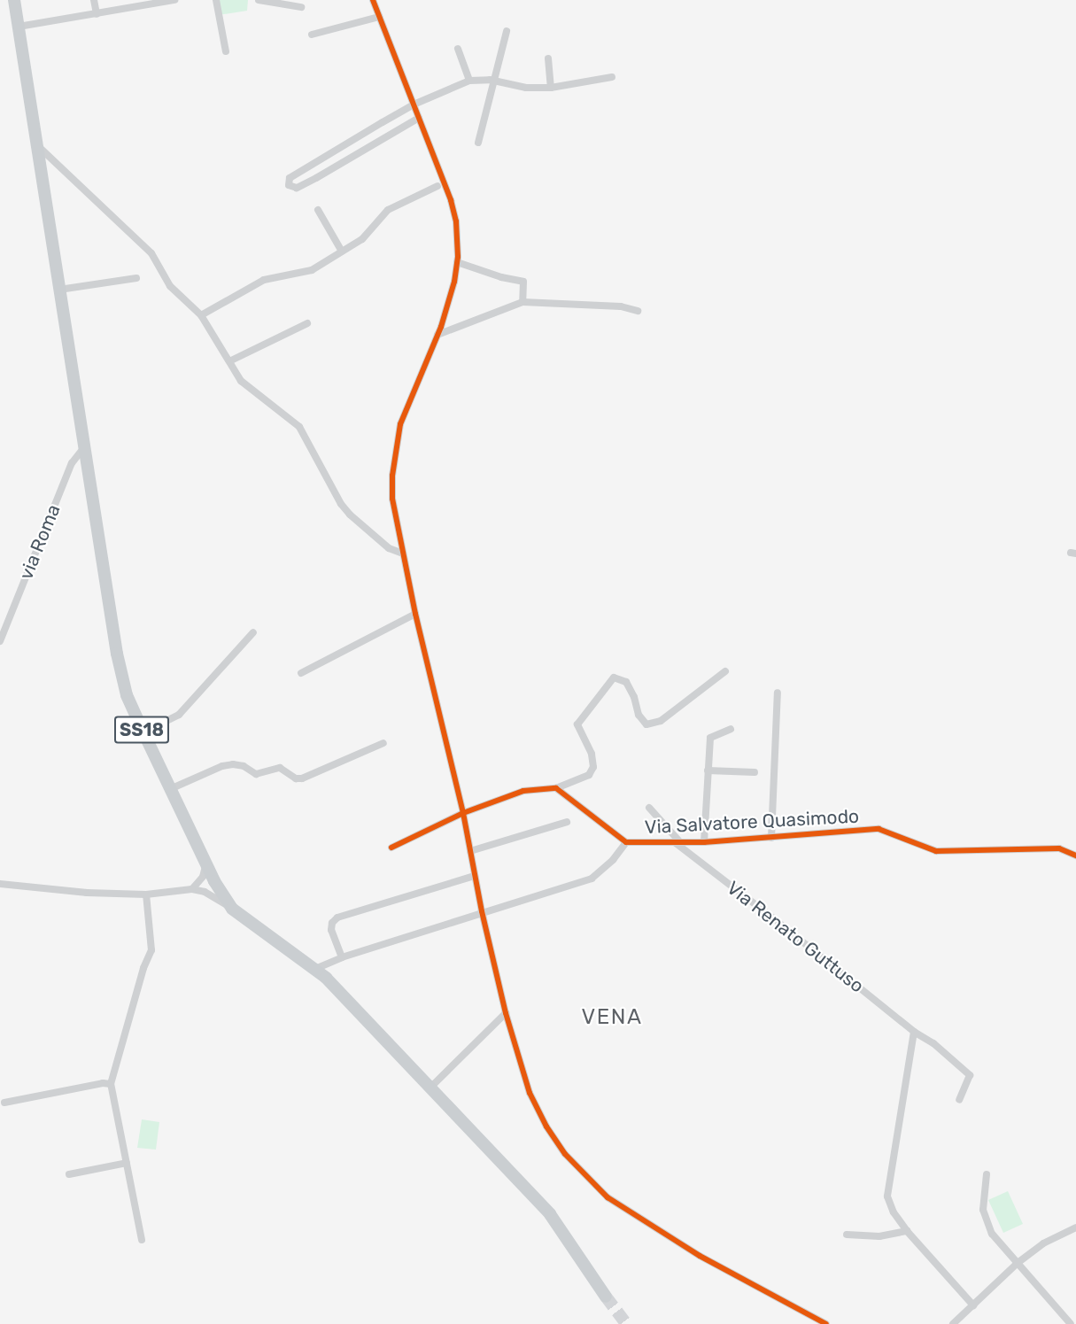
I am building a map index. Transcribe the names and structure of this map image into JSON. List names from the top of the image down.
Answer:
{
  "streets": {
    "main road": ["SS18"],
    "street": ["via Roma", "Via Salvatore Quasimodo", "Via Renato Guttuso"]
  },
  "crossings": [
    ["via Roma", "SS18"],
    ["Via Salvatore Quasimodo", "Via Renato Guttuso"]
  ],
  "districts": ["VENA"]
}
